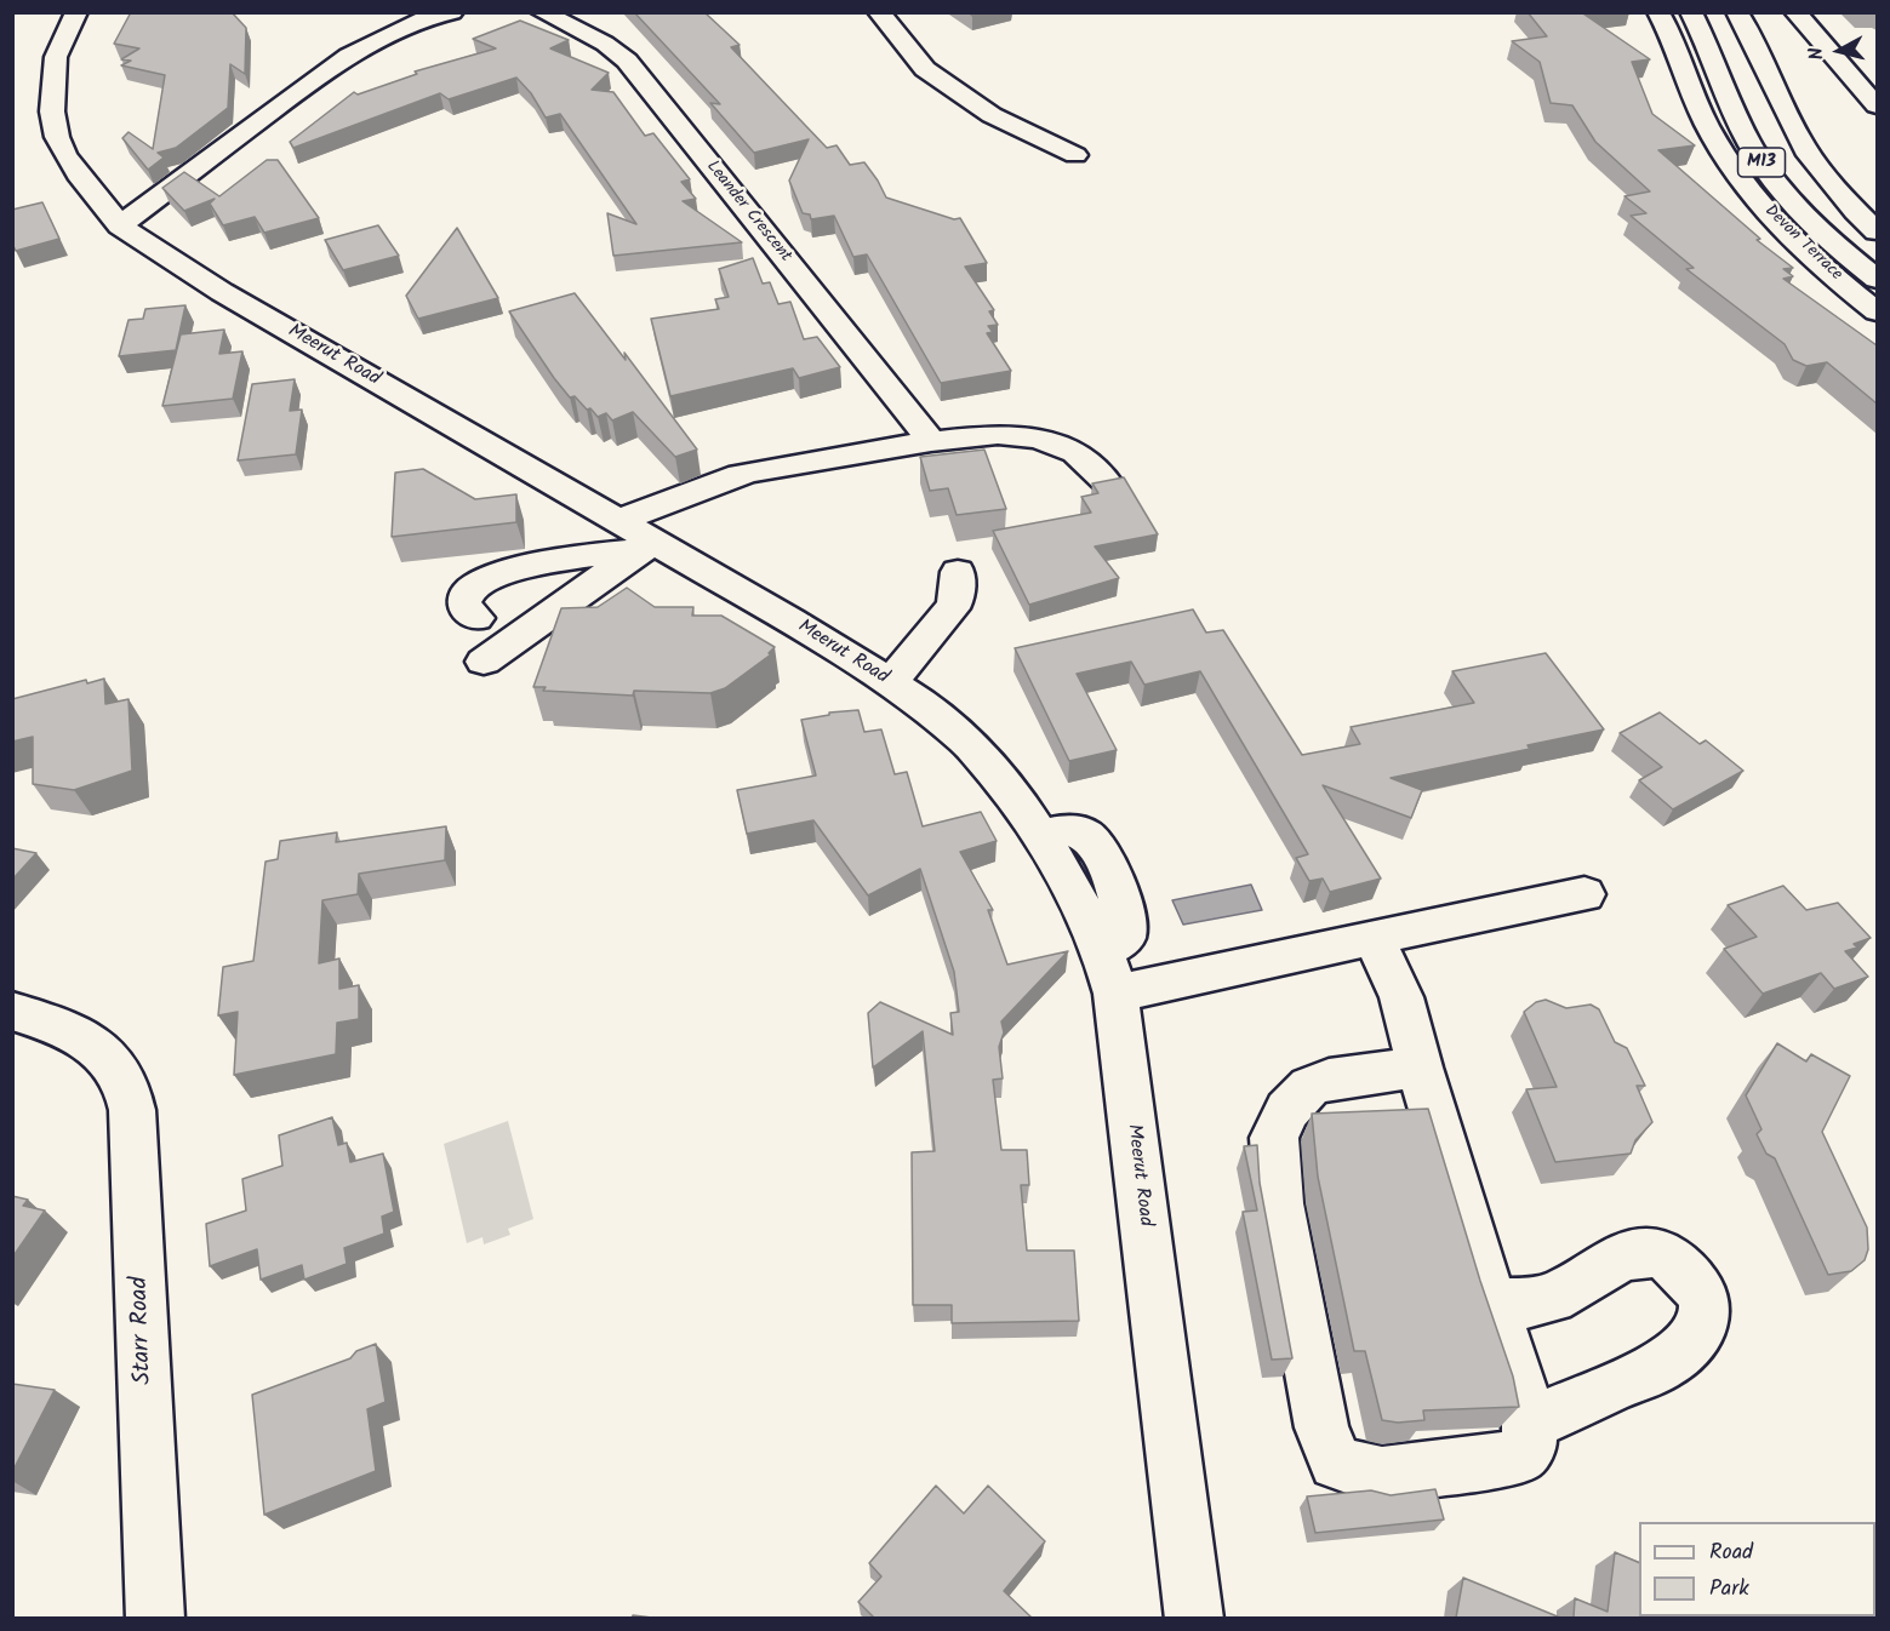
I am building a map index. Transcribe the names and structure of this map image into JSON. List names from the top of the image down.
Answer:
{
  "streets": {
    "main road": [
      "M13",
      "Leander Crescent",
      "Devon Terrace",
      "Meerut Road",
      "Starr Road"
    ]
  },
  "legend": ["Road", "Park"],
  "north": "left"
}
